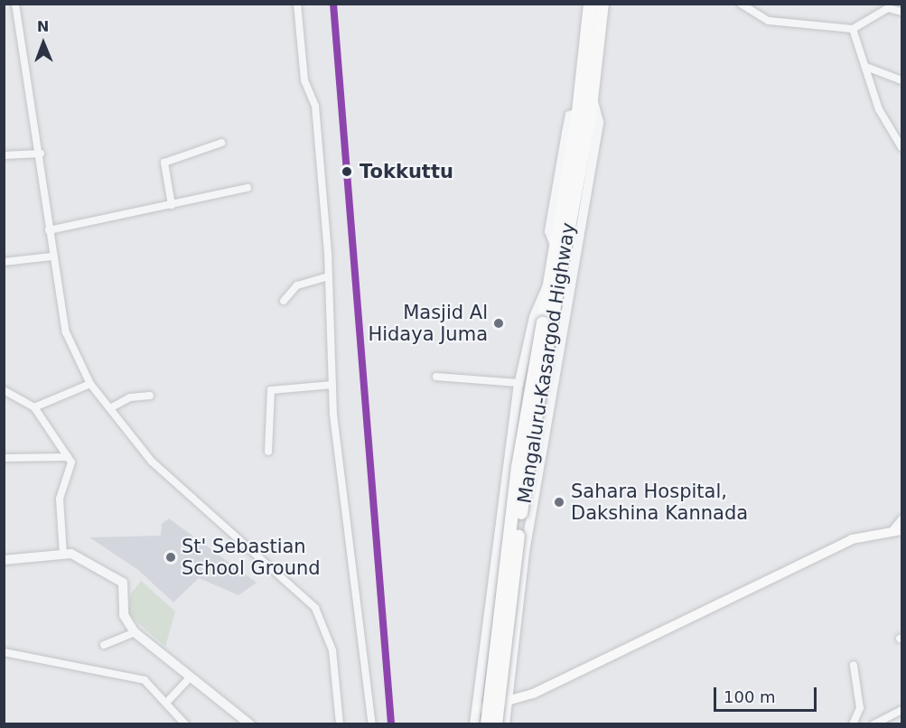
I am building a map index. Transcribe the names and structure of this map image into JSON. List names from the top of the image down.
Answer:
{
  "streets": {
    "highway": ["Mangaluru-Kasargod Highway"]
  },
  "places": [
    "Tokkuttu",
    "Masjid Al Hidaya Juma",
    "Sahara Hospital, Dakshina Kannada",
    "St' Sebastian School Ground"
  ],
  "scale_bar": "100 m",
  "north": "top"
}
